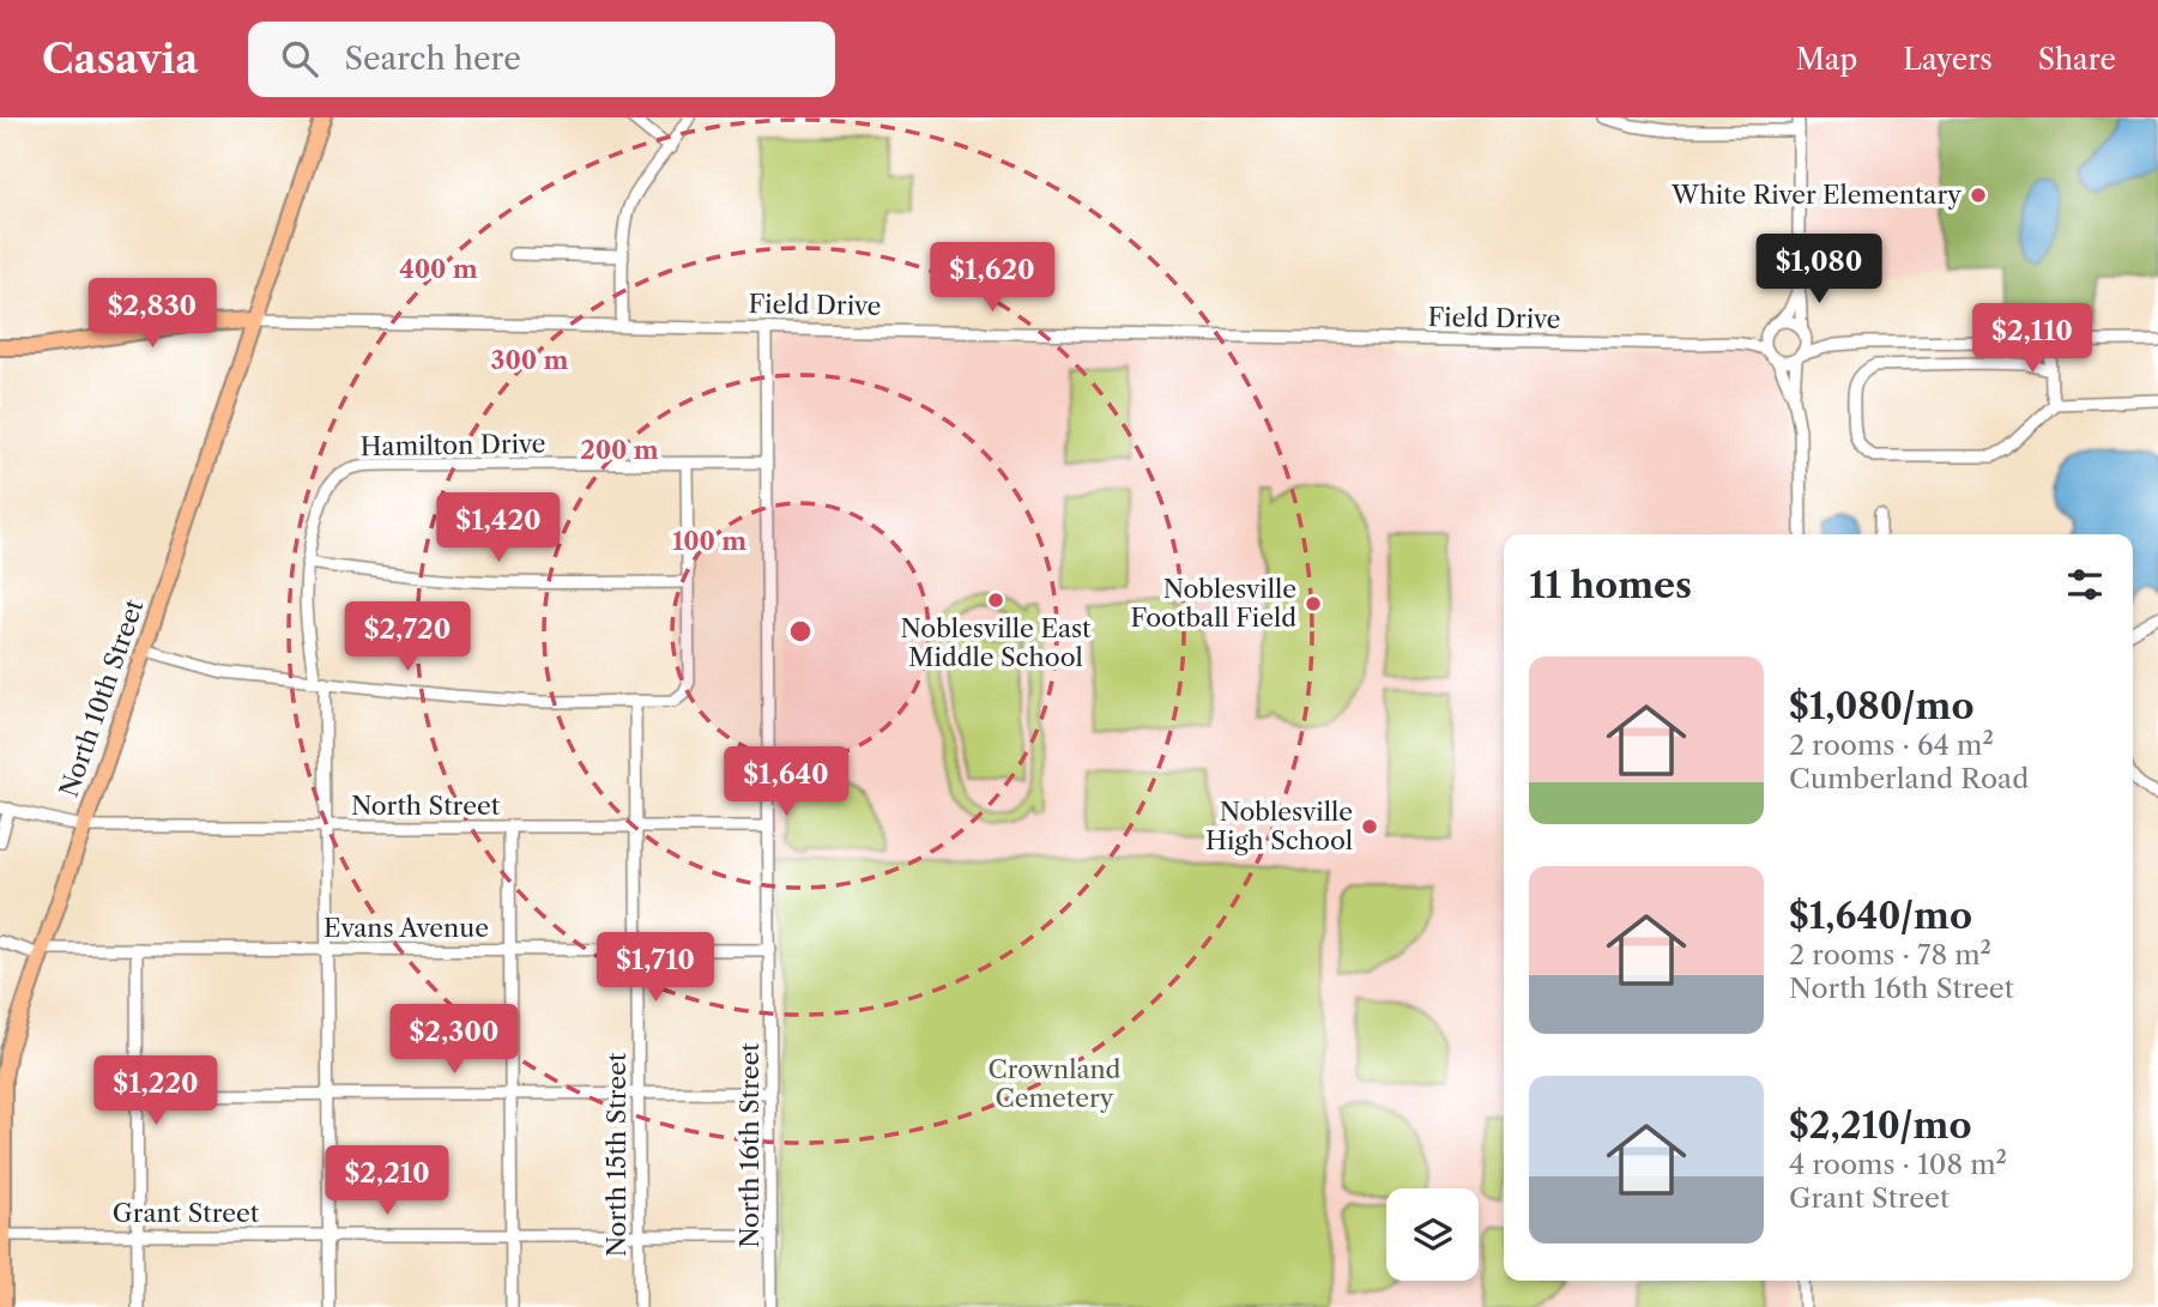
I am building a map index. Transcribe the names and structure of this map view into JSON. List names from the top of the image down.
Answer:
{
  "streets": {
    "main road": ["Field Drive", "North 10th Street"],
    "street": [
      "Hamilton Drive",
      "North Street",
      "Evans Avenue",
      "North 16th Street",
      "North 15th Street",
      "Grant Street"
    ]
  },
  "crossings": [
    ["Field Drive", "North 10th Street"],
    ["Field Drive", "North 16th Street"],
    ["Hamilton Drive", "North 16th Street"],
    ["North 10th Street", "North Street"],
    ["North 10th Street", "Evans Avenue"],
    ["North 10th Street", "Grant Street"],
    ["North Street", "North 16th Street"],
    ["North Street", "North 15th Street"],
    ["Evans Avenue", "North 16th Street"],
    ["Evans Avenue", "North 15th Street"],
    ["North 16th Street", "Grant Street"],
    ["North 15th Street", "Grant Street"]
  ],
  "parks": ["Crownland Cemetery"],
  "places": [
    "White River Elementary",
    "Noblesville East Middle School",
    "Noblesville Football Field",
    "Noblesville High School"
  ],
  "page": {
    "header": "Casavia",
    "search": "Search here",
    "nav": ["Map", "Layers", "Share"],
    "price": [
      "$1,080",
      "$1,620",
      "$2,830",
      "$2,110",
      "$1,420",
      "$2,720",
      "$1,640",
      "$1,710",
      "$2,300",
      "$1,220",
      "$2,210"
    ],
    "heading": "11 homes",
    "list": [
      {
        "name": "$1,080/mo",
        "note": "2 rooms · 64 m² · Cumberland Road"
      },
      {
        "name": "$1,640/mo",
        "note": "2 rooms · 78 m² · North 16th Street"
      },
      {
        "name": "$2,210/mo",
        "note": "4 rooms · 108 m² · Grant Street"
      }
    ]
  },
  "rings": [
    "400 m",
    "300 m",
    "200 m",
    "100 m"
  ]
}
